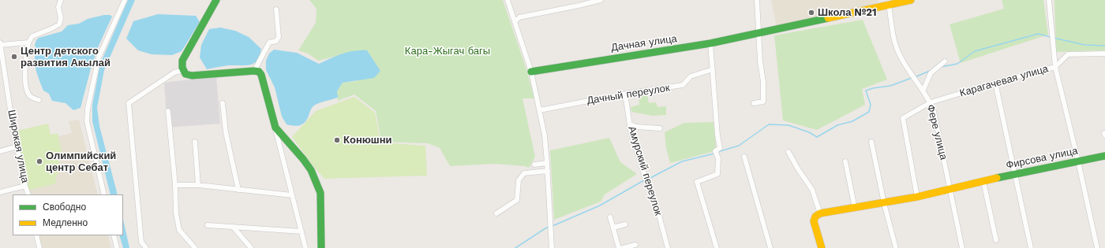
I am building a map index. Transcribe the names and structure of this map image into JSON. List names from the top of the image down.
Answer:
{
  "streets": {
    "street": [
      "Дачная улица",
      "Карагачевая улица",
      "Дачный переулок",
      "Фере улица",
      "Широкая улица",
      "Фирсова улица",
      "Амурский переулок"
    ]
  },
  "crossings": [
    ["Дачная улица", "Фере улица"],
    ["Карагачевая улица", "Фере улица"],
    ["Карагачевая улица", "Фирсова улица"],
    ["Дачный переулок", "Амурский переулок"],
    ["Фере улица", "Фирсова улица"]
  ],
  "parks": ["Кара-Жыгач багы"],
  "places": [
    "Школа №21",
    "Центр детского развития Акылай",
    "Конюшни",
    "Олимпийский центр Себат"
  ],
  "legend": ["Свободно", "Медленно"]
}
